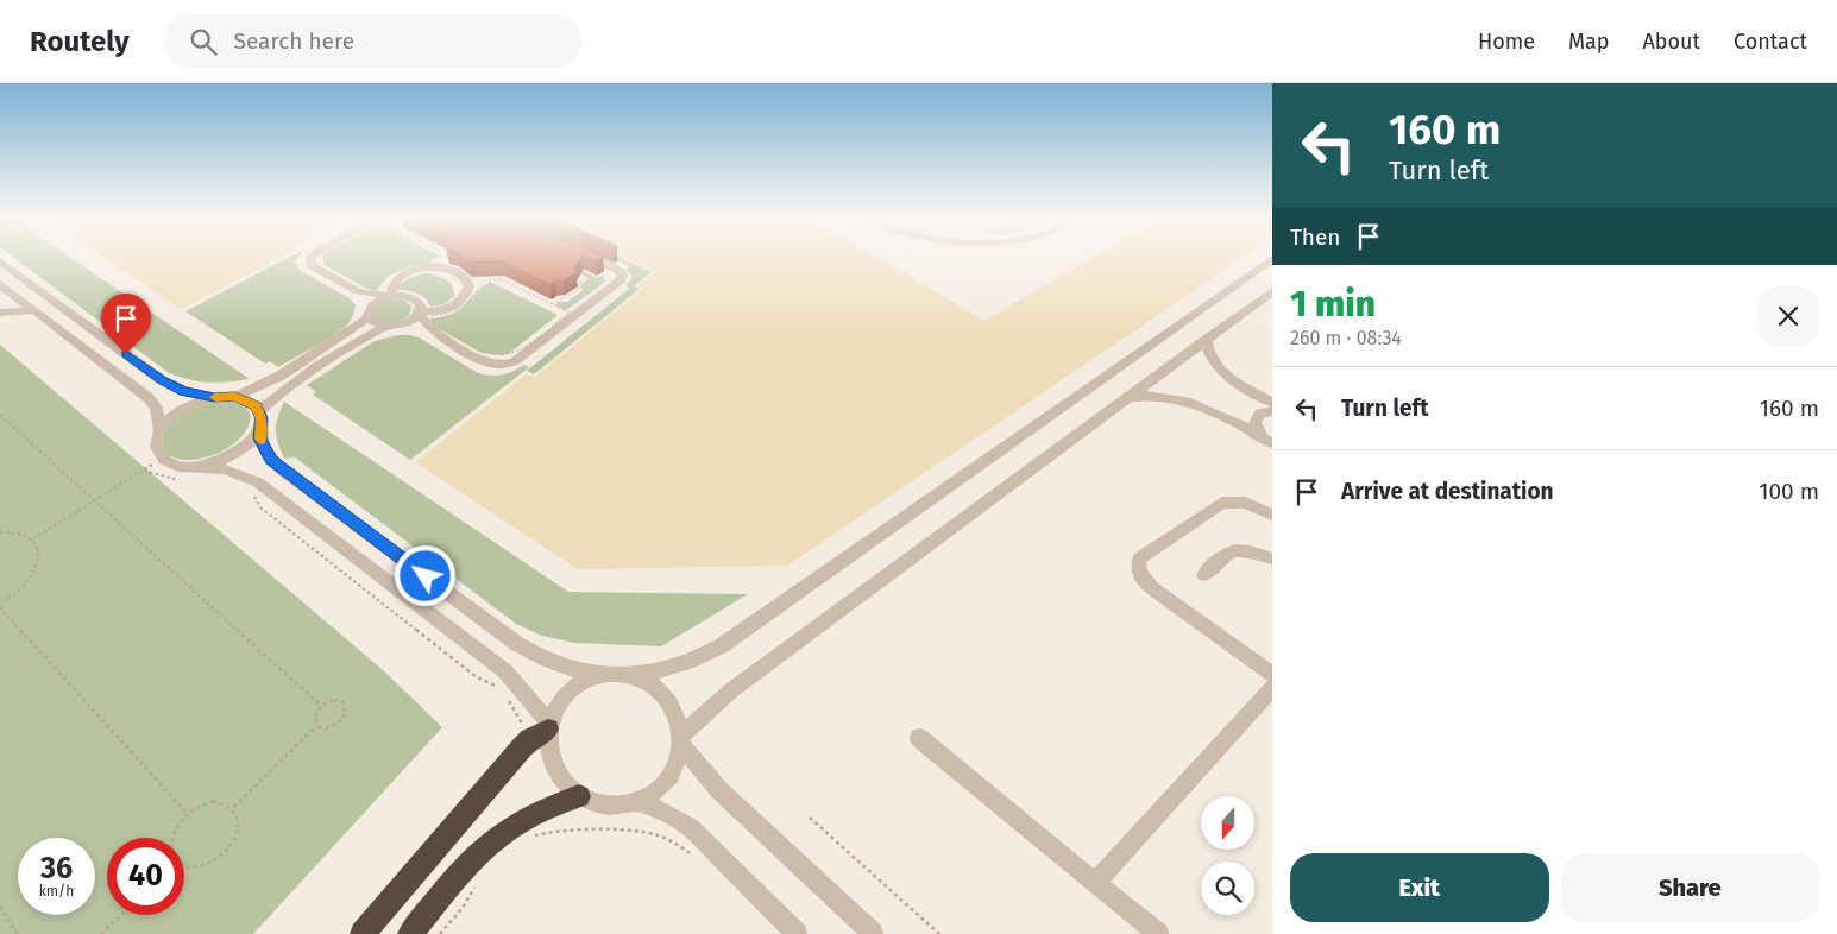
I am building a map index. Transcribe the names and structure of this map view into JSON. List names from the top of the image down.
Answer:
{
  "north": "bottom",
  "page": {
    "header": "Routely",
    "search": "Search here",
    "nav": [
      "Home",
      "Map",
      "About",
      "Contact"
    ],
    "turn": ["160 m", "Turn left"],
    "then": "Then",
    "heading": ["1 min", "260 m · 08:34"],
    "list": [
      {
        "name": "Turn left",
        "value": "160 m"
      },
      {
        "name": "Arrive at destination",
        "value": "100 m"
      }
    ],
    "speed": "36 km/h",
    "limit": "40",
    "buttons": ["Exit", "Share"]
  }
}
